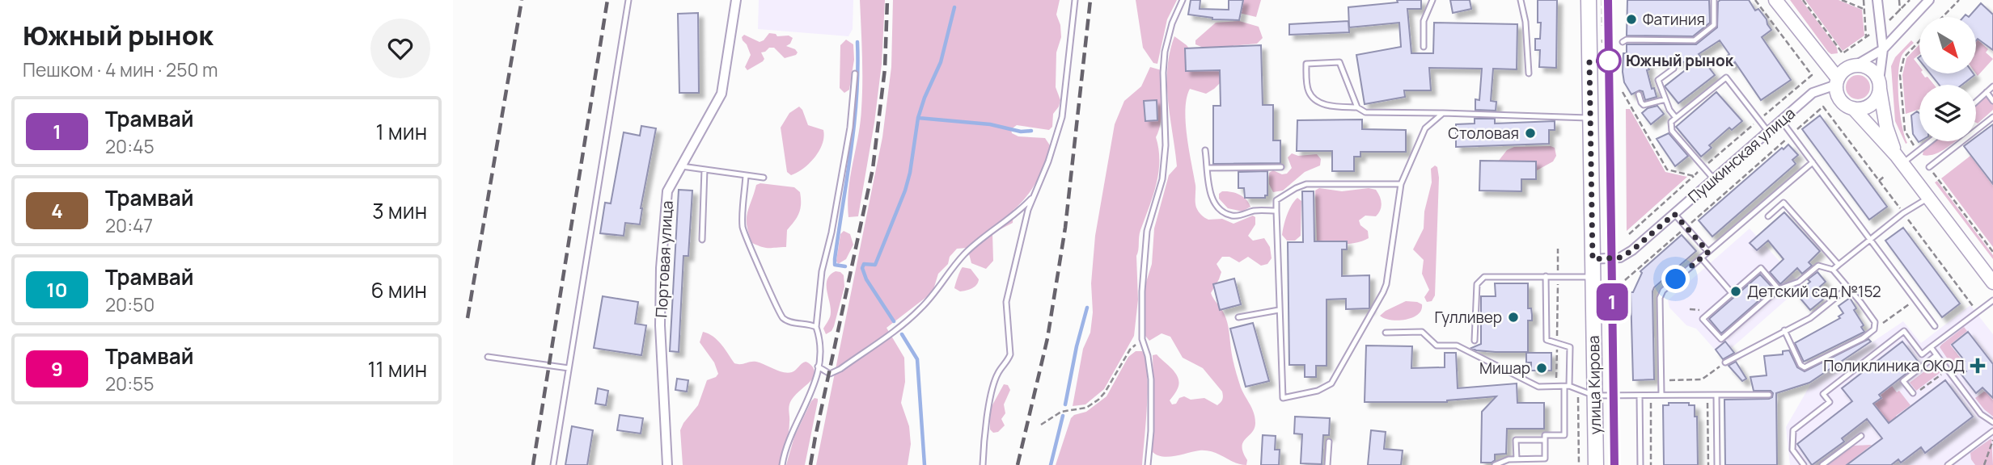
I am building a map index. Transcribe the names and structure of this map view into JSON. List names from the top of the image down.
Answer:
{
  "streets": {
    "main road": ["улица Кирова"],
    "street": ["Пушкинская улица", "Портовая улица"]
  },
  "crossings": [
    ["Пушкинская улица", "улица Кирова"]
  ],
  "places": {
    "other": [
      "Фатиния",
      "Южный рынок",
      "Столовая",
      "Детский сад №152",
      "Гулливер",
      "Мишар"
    ],
    "health": ["Поликлиника ОКОД"]
  },
  "lines": ["tram line 1"],
  "north": "bottom right",
  "page": {
    "heading": ["Южный рынок", "Пешком · 4 мин · 250 m"],
    "on_map": "1",
    "list": [
      {
        "mark": "1",
        "name": "Трамвай",
        "note": "20:45",
        "value": "1 мин"
      },
      {
        "mark": "4",
        "name": "Трамвай",
        "note": "20:47",
        "value": "3 мин"
      },
      {
        "mark": "10",
        "name": "Трамвай",
        "note": "20:50",
        "value": "6 мин"
      },
      {
        "mark": "9",
        "name": "Трамвай",
        "note": "20:55",
        "value": "11 мин"
      }
    ]
  }
}
